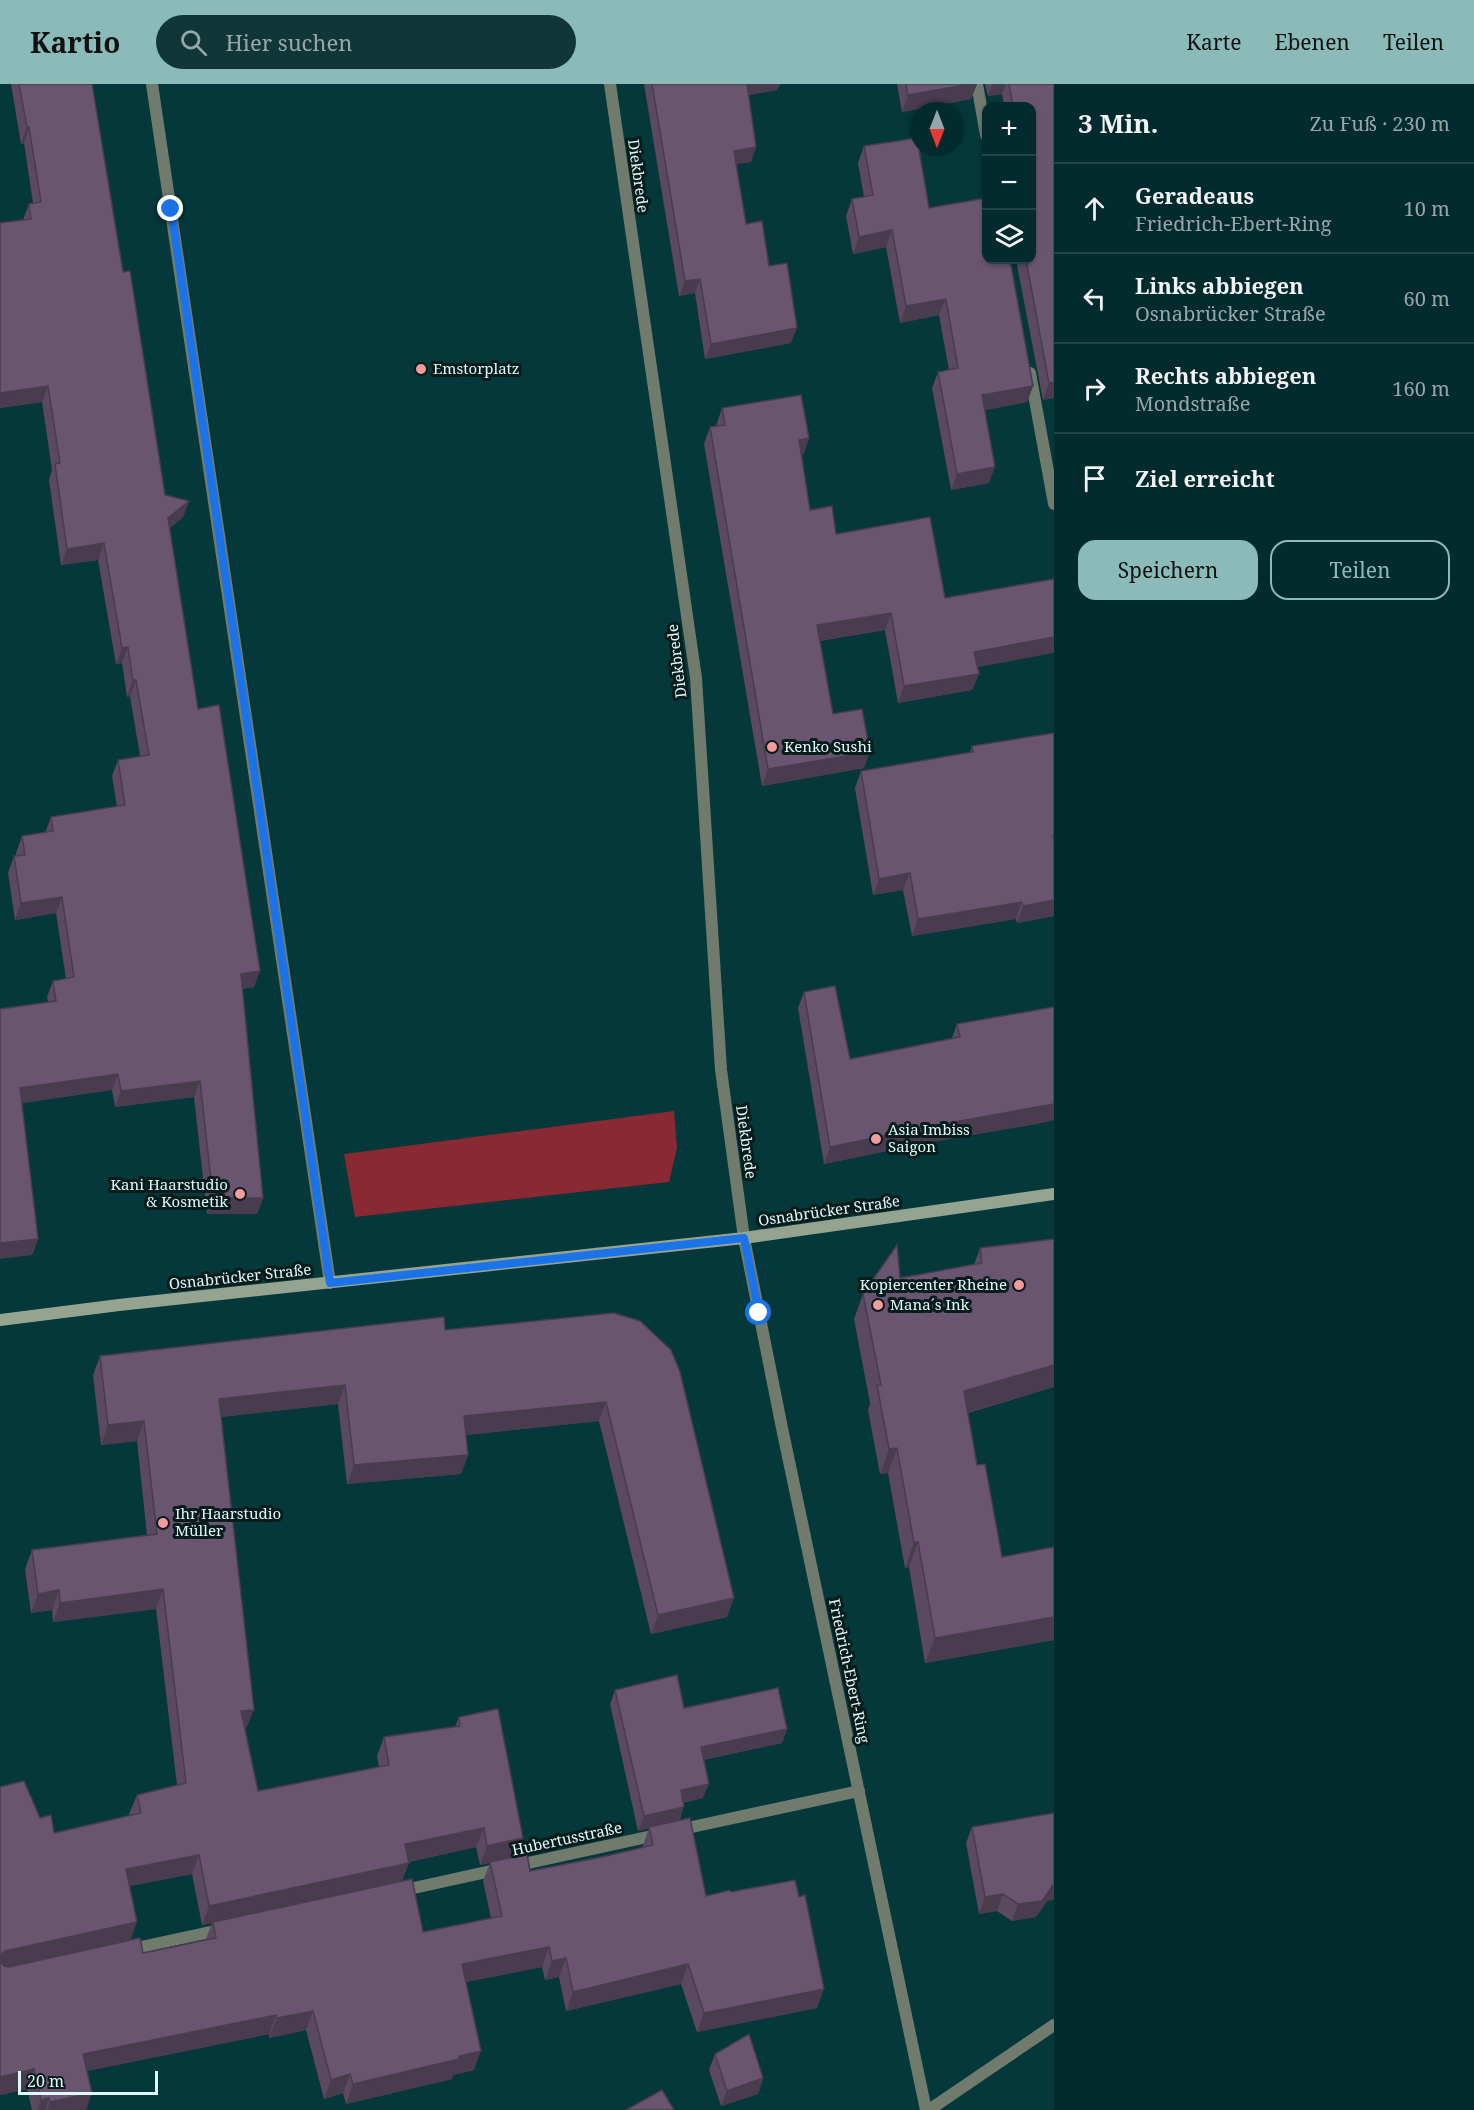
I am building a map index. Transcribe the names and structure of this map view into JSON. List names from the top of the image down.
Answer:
{
  "streets": {
    "main road": ["Osnabrücker Straße"],
    "street": ["Diekbrede", "Friedrich-Ebert-Ring", "Hubertusstraße"]
  },
  "crossings": [
    ["Diekbrede", "Osnabrücker Straße"],
    ["Diekbrede", "Friedrich-Ebert-Ring"],
    ["Osnabrücker Straße", "Friedrich-Ebert-Ring"],
    ["Friedrich-Ebert-Ring", "Hubertusstraße"]
  ],
  "places": [
    "Emstorplatz",
    "Kenko Sushi",
    "Asia Imbiss Saigon",
    "Kani Haarstudio & Kosmetik",
    "Kopiercenter Rheine",
    "Mana´s Ink",
    "Ihr Haarstudio Müller"
  ],
  "scale_bar": "20 m",
  "north": "bottom",
  "page": {
    "header": "Kartio",
    "search": "Hier suchen",
    "nav": ["Karte", "Ebenen", "Teilen"],
    "heading": ["3 Min.", "Zu Fuß · 230 m"],
    "map_buttons": ["+", "−"],
    "list": [
      ["Geradeaus", "Friedrich-Ebert-Ring", "10 m"],
      ["Links abbiegen", "Osnabrücker Straße", "60 m"],
      ["Rechts abbiegen", "Mondstraße", "160 m"],
      "Ziel erreicht"
    ],
    "buttons": ["Speichern", "Teilen"],
    "scale": "20 m"
  }
}
